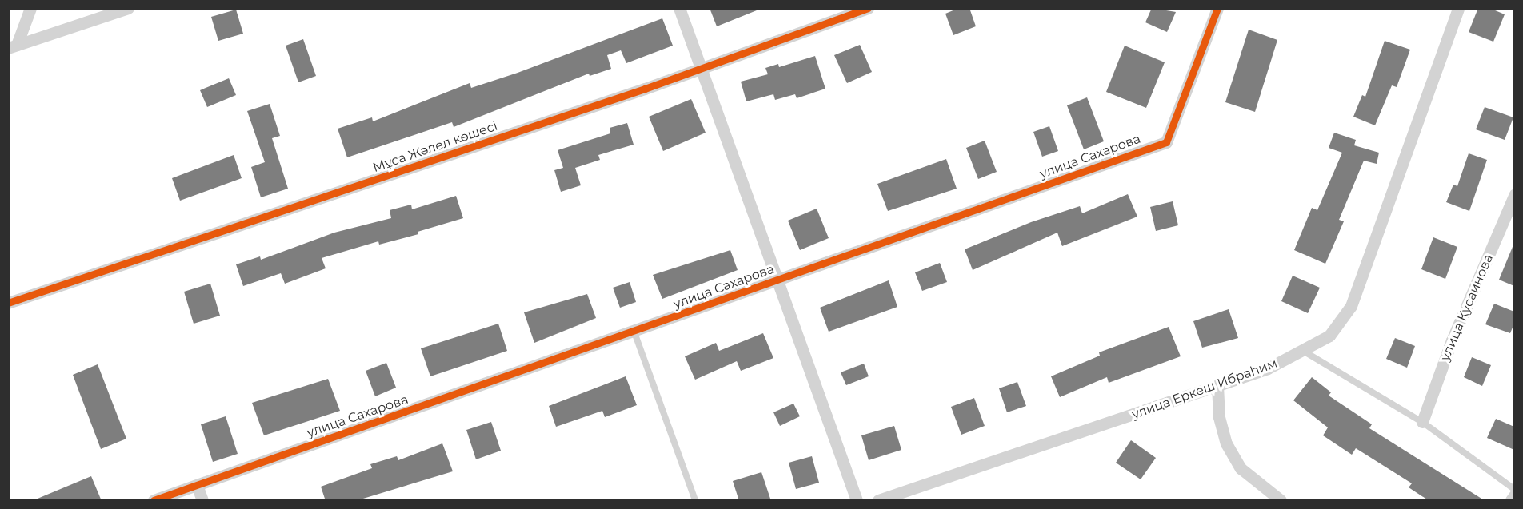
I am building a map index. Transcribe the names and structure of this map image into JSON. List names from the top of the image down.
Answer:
{
  "streets": {
    "street": [
      "Мұса Жәлел көшесі",
      "улица Сахарова",
      "улица Кусаинова",
      "улица Еркеш Ибраһим"
    ]
  }
}
